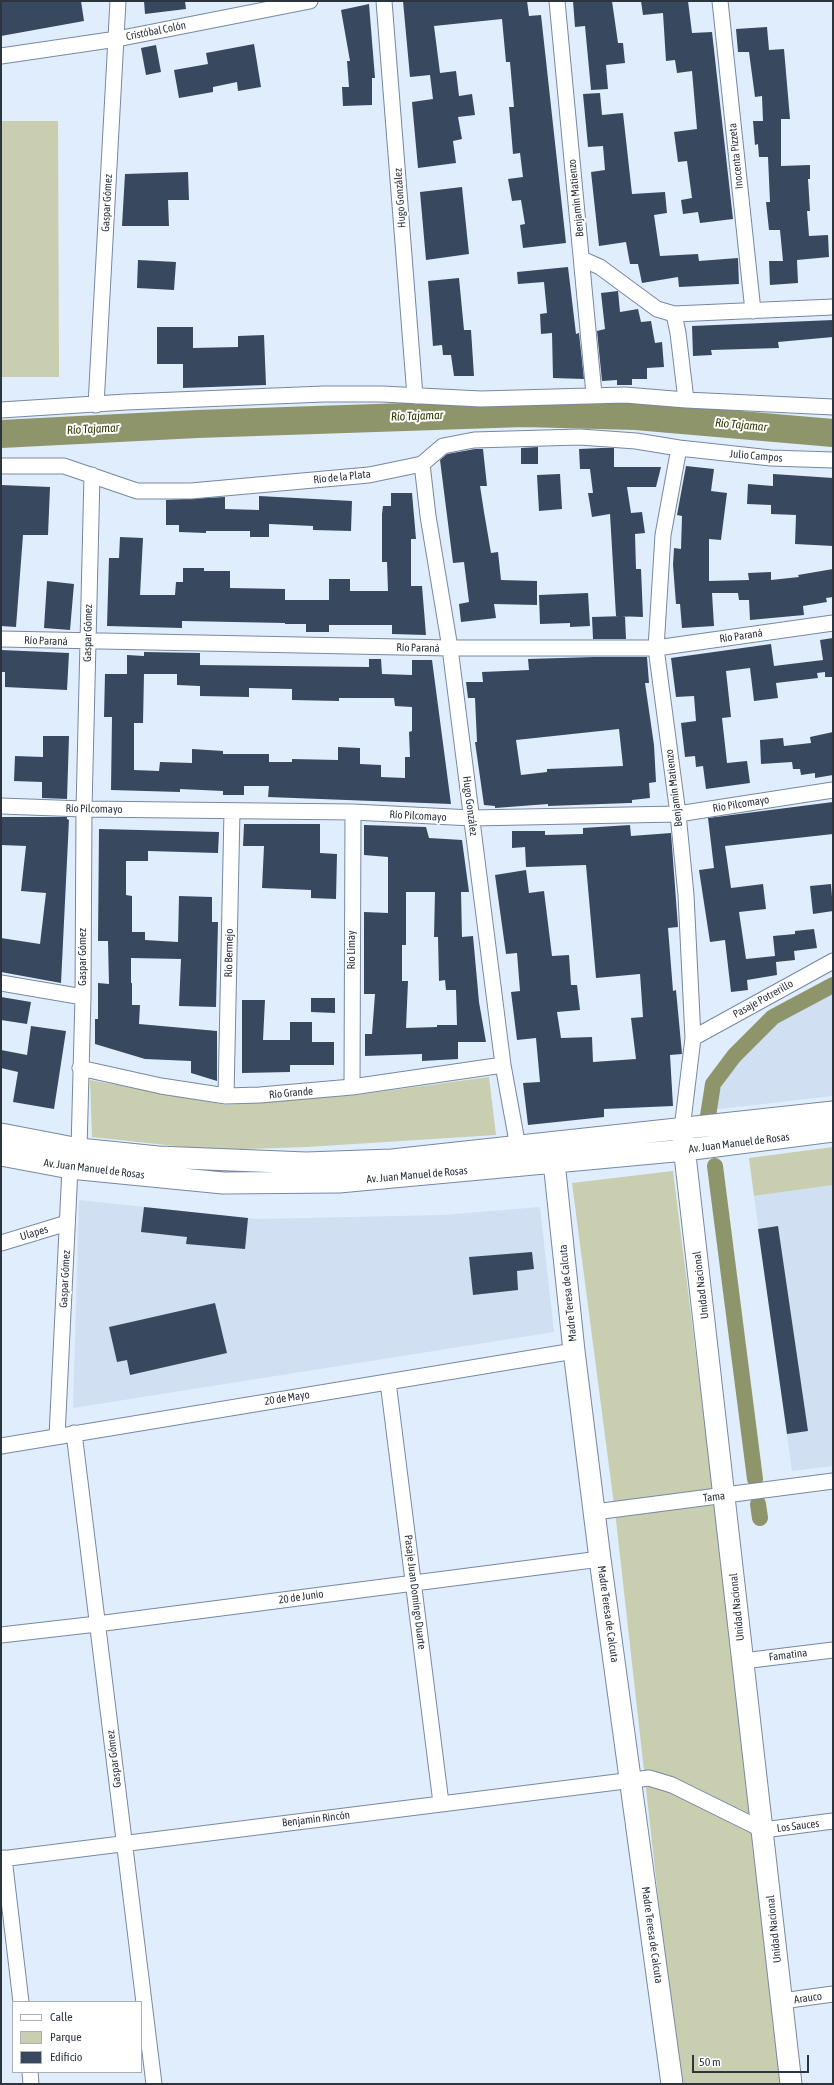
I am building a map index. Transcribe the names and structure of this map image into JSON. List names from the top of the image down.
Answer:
{
  "streets": {
    "street": [
      "Cristóbal Colón",
      "Inocenta Pizzeta",
      "Hugo González",
      "Benjamín Matienzo",
      "Gaspar Gómez",
      "Julio Campos",
      "Río de la Plata",
      "Río Paraná",
      "Río Pilcomayo",
      "Río Limay",
      "Río Bermejo",
      "Pasaje Potrerillo",
      "Río Grande",
      "Av. Juan Manuel de Rosas",
      "Ulapes",
      "Unidad Nacional",
      "Madre Teresa de Calcuta",
      "20 de Mayo",
      "Tama",
      "Pasaje Juan Domingo Duarte",
      "20 de Junio",
      "Famatina",
      "Benjamín Rincón",
      "Los Sauces",
      "Arauco"
    ]
  },
  "crossings": [
    ["Cristóbal Colón", "Gaspar Gómez"],
    ["Hugo González", "Río de la Plata"],
    ["Hugo González", "Río Paraná"],
    ["Hugo González", "Río Pilcomayo"],
    ["Hugo González", "Río Grande"],
    ["Hugo González", "Av. Juan Manuel de Rosas"],
    ["Benjamín Matienzo", "Julio Campos"],
    ["Benjamín Matienzo", "Río de la Plata"],
    ["Benjamín Matienzo", "Río Paraná"],
    ["Benjamín Matienzo", "Río Pilcomayo"],
    ["Benjamín Matienzo", "Pasaje Potrerillo"],
    ["Benjamín Matienzo", "Av. Juan Manuel de Rosas"],
    ["Benjamín Matienzo", "Unidad Nacional"],
    ["Gaspar Gómez", "Río de la Plata"],
    ["Gaspar Gómez", "Río Paraná"],
    ["Gaspar Gómez", "Río Pilcomayo"],
    ["Gaspar Gómez", "Río Grande"],
    ["Gaspar Gómez", "Av. Juan Manuel de Rosas"],
    ["Gaspar Gómez", "Ulapes"],
    ["Gaspar Gómez", "20 de Mayo"],
    ["Gaspar Gómez", "20 de Junio"],
    ["Gaspar Gómez", "Benjamín Rincón"],
    ["Julio Campos", "Río de la Plata"],
    ["Río Pilcomayo", "Río Limay"],
    ["Río Pilcomayo", "Río Bermejo"],
    ["Río Limay", "Río Grande"],
    ["Río Bermejo", "Río Grande"],
    ["Av. Juan Manuel de Rosas", "Unidad Nacional"],
    ["Av. Juan Manuel de Rosas", "Madre Teresa de Calcuta"],
    ["Unidad Nacional", "Tama"],
    ["Unidad Nacional", "Famatina"],
    ["Unidad Nacional", "Benjamín Rincón"],
    ["Unidad Nacional", "Los Sauces"],
    ["Unidad Nacional", "Arauco"],
    ["Madre Teresa de Calcuta", "20 de Mayo"],
    ["Madre Teresa de Calcuta", "Tama"],
    ["Madre Teresa de Calcuta", "20 de Junio"],
    ["Madre Teresa de Calcuta", "Benjamín Rincón"],
    ["20 de Mayo", "Pasaje Juan Domingo Duarte"],
    ["Pasaje Juan Domingo Duarte", "20 de Junio"],
    ["Pasaje Juan Domingo Duarte", "Benjamín Rincón"],
    ["Benjamín Rincón", "Los Sauces"]
  ],
  "water": ["Río Tajamar"],
  "legend": ["Calle", "Parque", "Edificio"],
  "scale_bar": "50 m"
}
